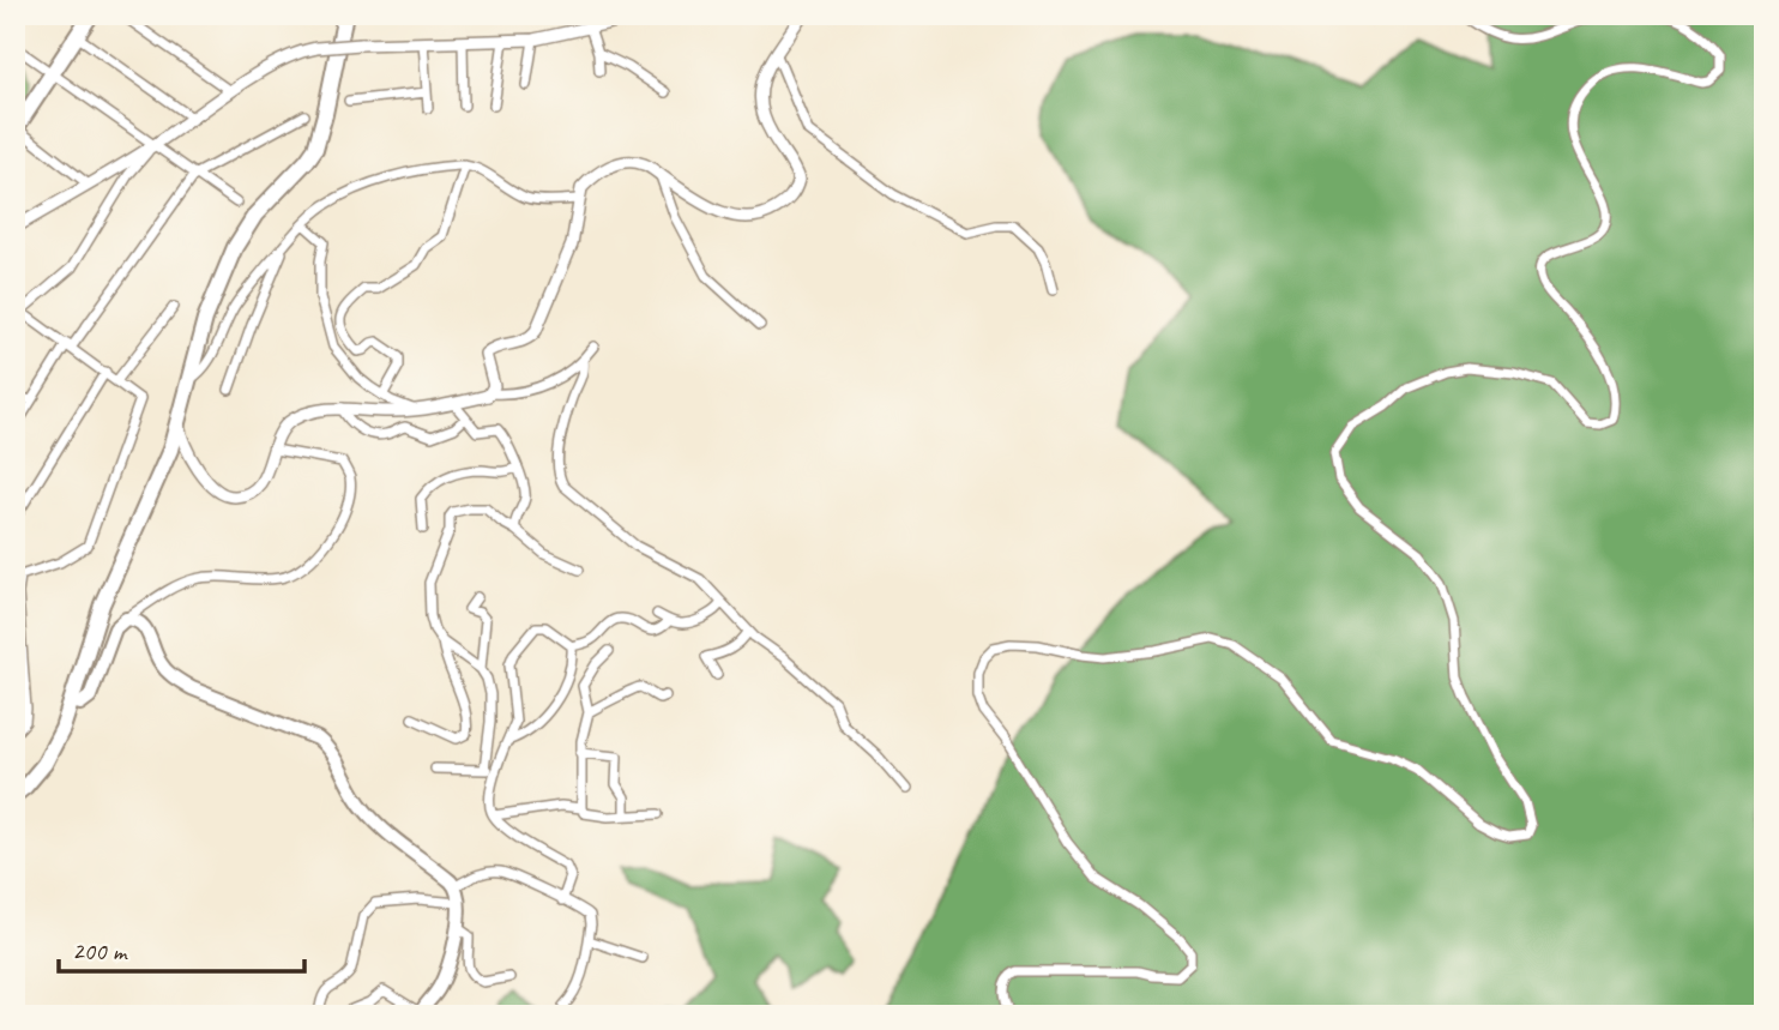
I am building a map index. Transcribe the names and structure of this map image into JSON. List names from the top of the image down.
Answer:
{
  "scale_bar": "200 m"
}
